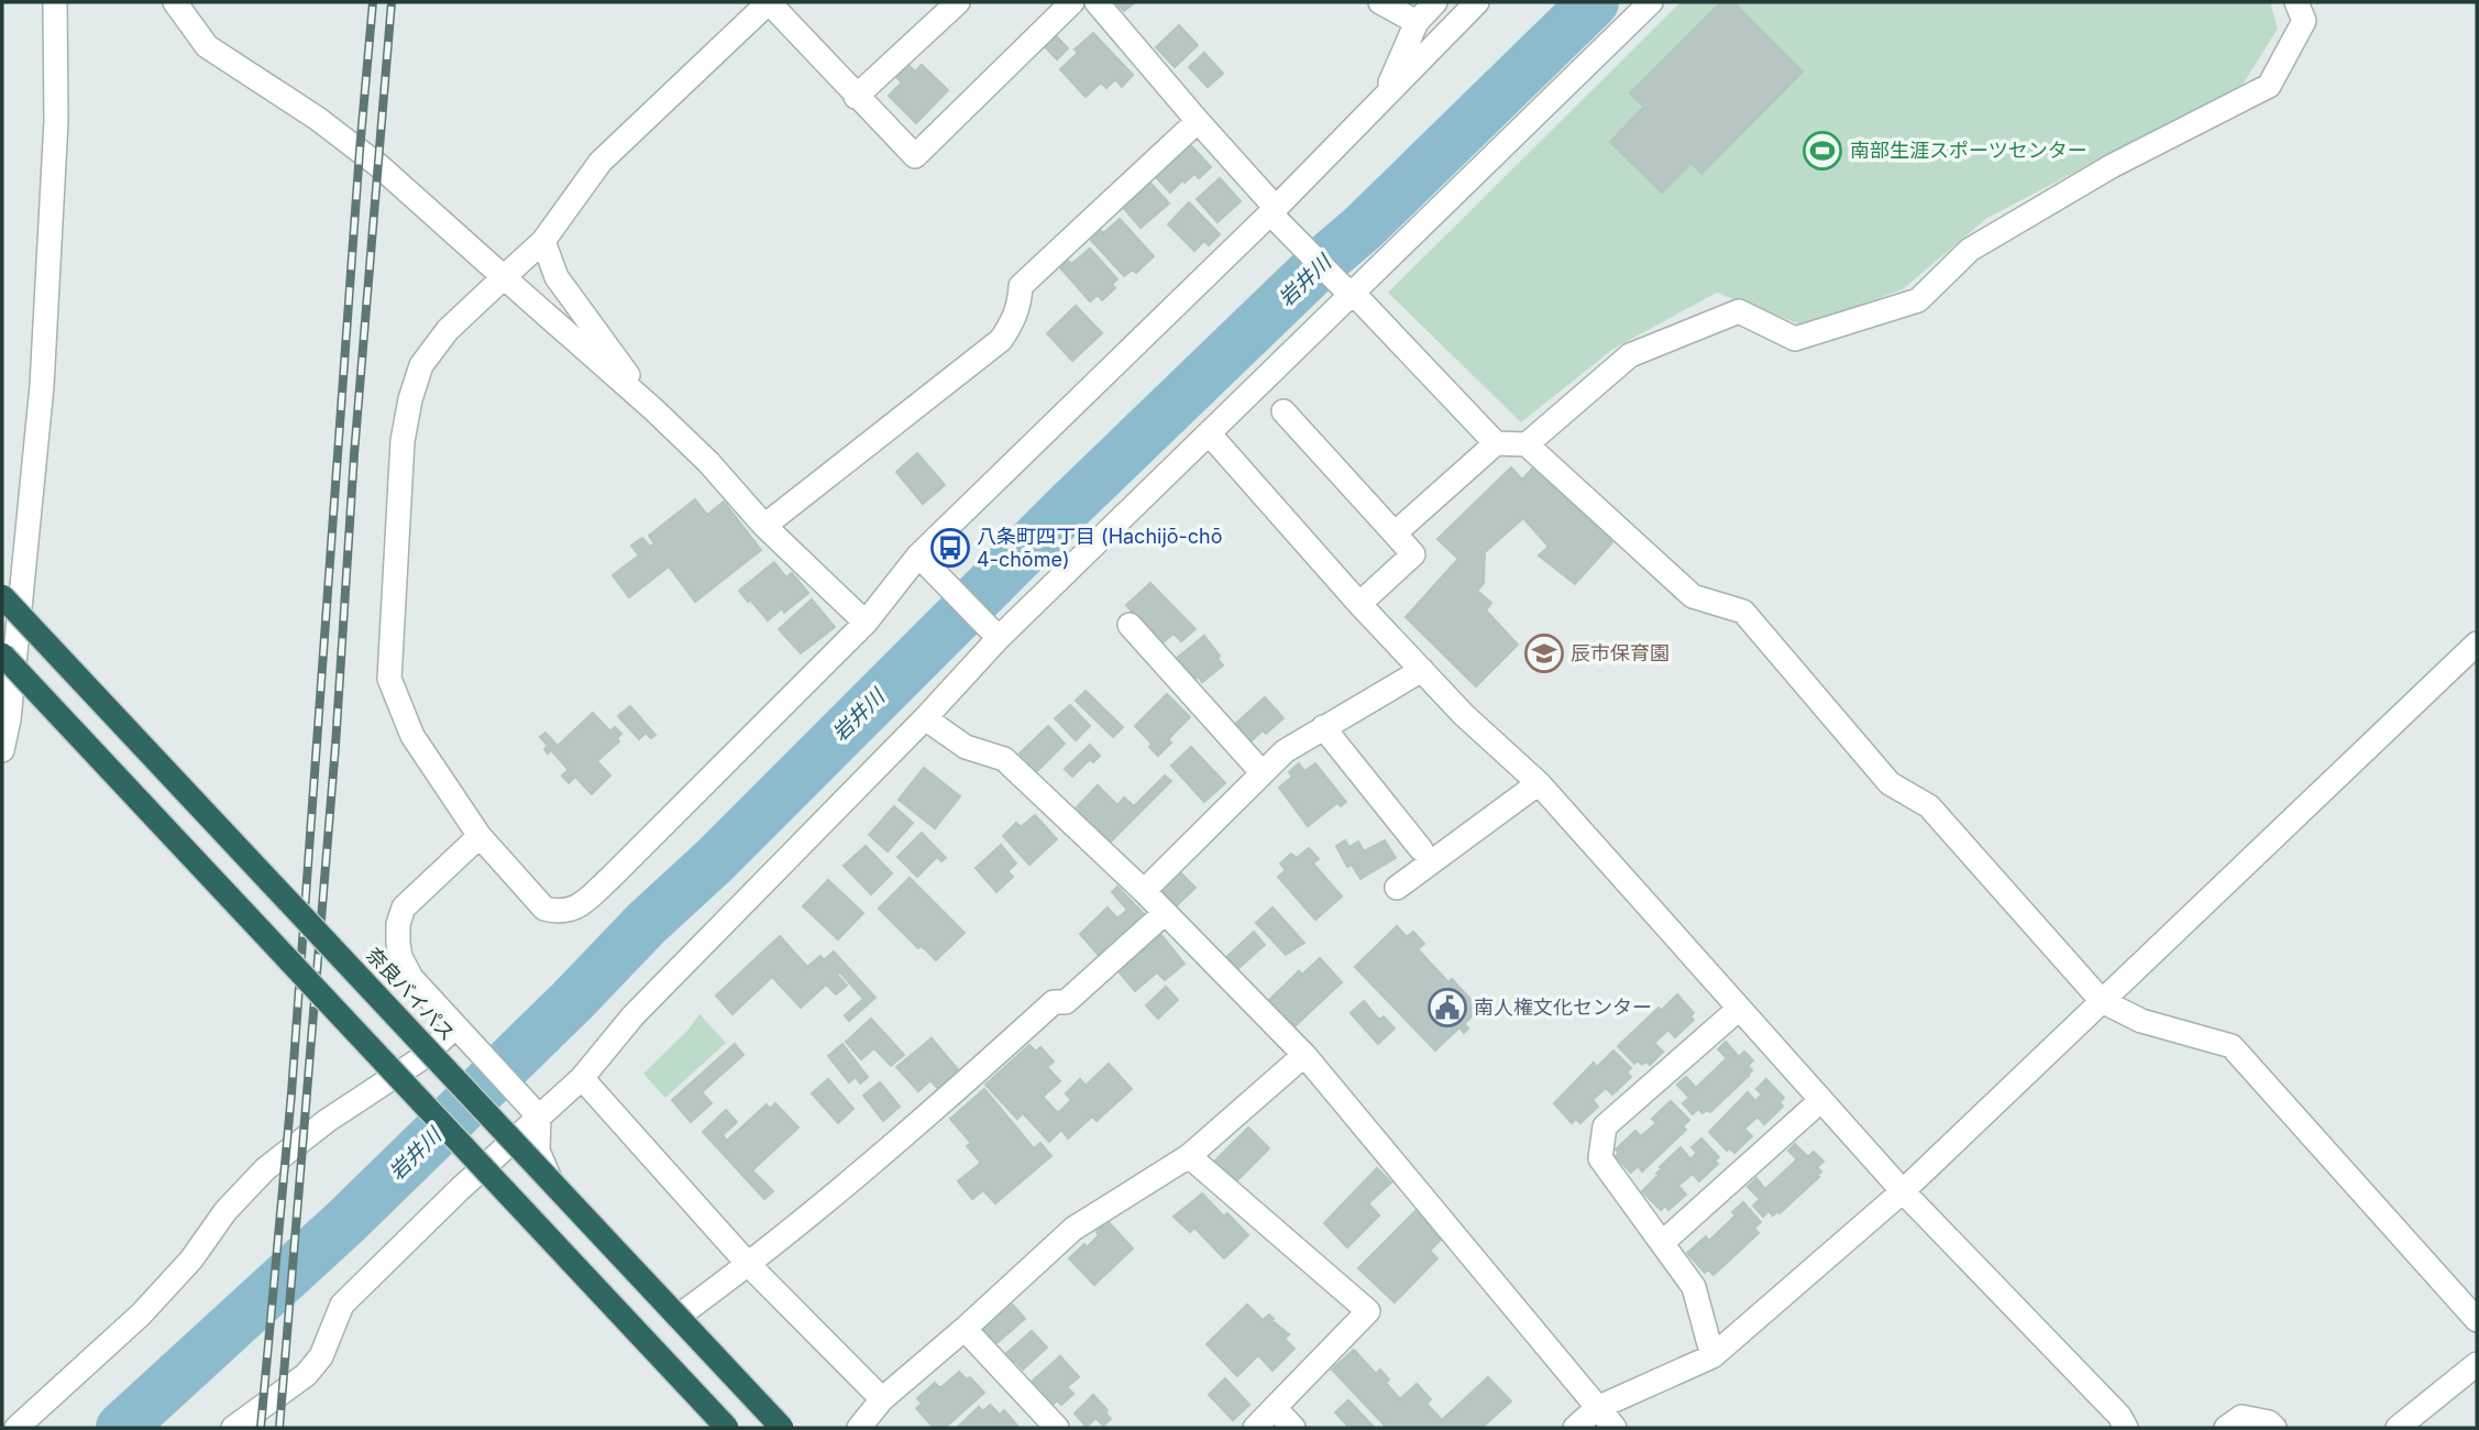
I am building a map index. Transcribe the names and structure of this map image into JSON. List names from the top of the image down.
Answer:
{
  "streets": {
    "highway": ["奈良バイパス"]
  },
  "water": ["岩井川"],
  "places": {
    "sports": ["南部生涯スポーツセンター"],
    "bus stop": ["八条町四丁目 (Hachijō-chō 4-chōme)"],
    "school or university": ["辰市保育園"],
    "public building": ["南人権文化センター"]
  }
}
